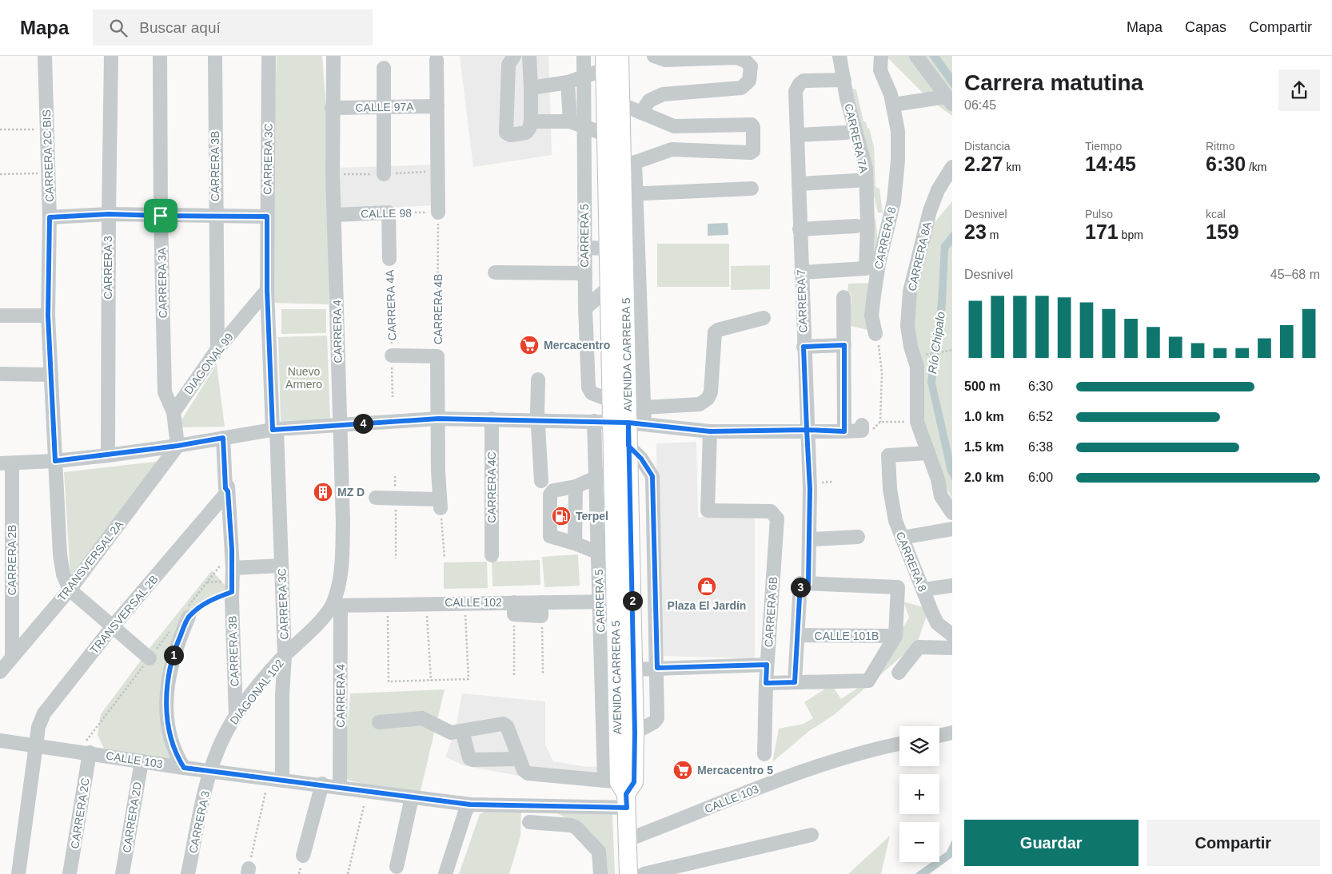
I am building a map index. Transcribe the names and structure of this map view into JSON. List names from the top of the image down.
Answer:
{
  "streets": {
    "main road": ["AVENIDA CARRERA 5"],
    "street": [
      "CALLE 97A",
      "CARRERA 7A",
      "CARRERA 2C BIS",
      "CARRERA 3C",
      "CARRERA 3B",
      "CALLE 98",
      "CARRERA 5",
      "CARRERA 8",
      "CARRERA 8A",
      "CARRERA 3",
      "CARRERA 3A",
      "CARRERA 7",
      "CARRERA 4A",
      "CARRERA 4B",
      "CARRERA 4",
      "DIAGONAL 99",
      "CARRERA 4C",
      "CARRERA 2B",
      "TRANSVERSAL 2A",
      "CALLE 102",
      "CARRERA 6B",
      "TRANSVERSAL 2B",
      "CALLE 101B",
      "DIAGONAL 102",
      "CALLE 103",
      "CARRERA 2C",
      "CARRERA 2D"
    ]
  },
  "crossings": [
    ["CALLE 97A", "CARRERA 4"],
    ["CARRERA 7A", "CARRERA 7"],
    ["CARRERA 2C BIS", "TRANSVERSAL 2A"],
    ["CARRERA 3C", "DIAGONAL 99"],
    ["CARRERA 3C", "DIAGONAL 102"],
    ["CARRERA 3C", "CALLE 103"],
    ["CARRERA 3B", "DIAGONAL 99"],
    ["CARRERA 3B", "TRANSVERSAL 2B"],
    ["CARRERA 3B", "DIAGONAL 102"],
    ["CALLE 98", "CARRERA 4A"],
    ["CALLE 98", "CARRERA 4B"],
    ["CALLE 98", "CARRERA 4"],
    ["CARRERA 5", "AVENIDA CARRERA 5"],
    ["CARRERA 5", "CALLE 102"],
    ["CARRERA 8", "CARRERA 8A"],
    ["CARRERA 3", "DIAGONAL 102"],
    ["CARRERA 3", "CALLE 103"],
    ["CARRERA 3A", "DIAGONAL 99"],
    ["CARRERA 7", "CALLE 101B"],
    ["CARRERA 4", "CALLE 102"],
    ["CARRERA 4", "DIAGONAL 102"],
    ["CARRERA 4", "CALLE 103"],
    ["AVENIDA CARRERA 5", "CALLE 102"],
    ["AVENIDA CARRERA 5", "CALLE 103"],
    ["CARRERA 2B", "TRANSVERSAL 2A"],
    ["CALLE 102", "DIAGONAL 102"],
    ["TRANSVERSAL 2B", "CALLE 103"],
    ["DIAGONAL 102", "CALLE 103"],
    ["CALLE 103", "CARRERA 2C"],
    ["CALLE 103", "CARRERA 2D"]
  ],
  "water": ["Río Chipalo"],
  "parks": ["Nuevo Armero"],
  "places": {
    "supermarket": ["Mercacentro", "Mercacentro 5"],
    "building": ["MZ D"],
    "fuel station": ["Terpel"],
    "shop": ["Plaza El Jardín"]
  },
  "page": {
    "header": "Mapa",
    "search": "Buscar aquí",
    "nav": ["Mapa", "Capas", "Compartir"],
    "heading": ["Carrera matutina", "06:45"],
    "stats": [
      ["Distancia", "2.27 km"],
      ["Tiempo", "14:45"],
      ["Ritmo", "6:30 /km"],
      ["Desnivel", "23 m"],
      ["Pulso", "171 bpm"],
      ["kcal", "159"]
    ],
    "chart": ["Desnivel", "45–68 m"],
    "list": [
      {
        "name": "500 m",
        "note": "6:30"
      },
      {
        "name": "1.0 km",
        "note": "6:52"
      },
      {
        "name": "1.5 km",
        "note": "6:38"
      },
      {
        "name": "2.0 km",
        "note": "6:00"
      }
    ],
    "pins": [
      "4",
      "3",
      "2",
      "1"
    ],
    "map_buttons": ["+", "−"],
    "buttons": ["Guardar", "Compartir"]
  }
}
